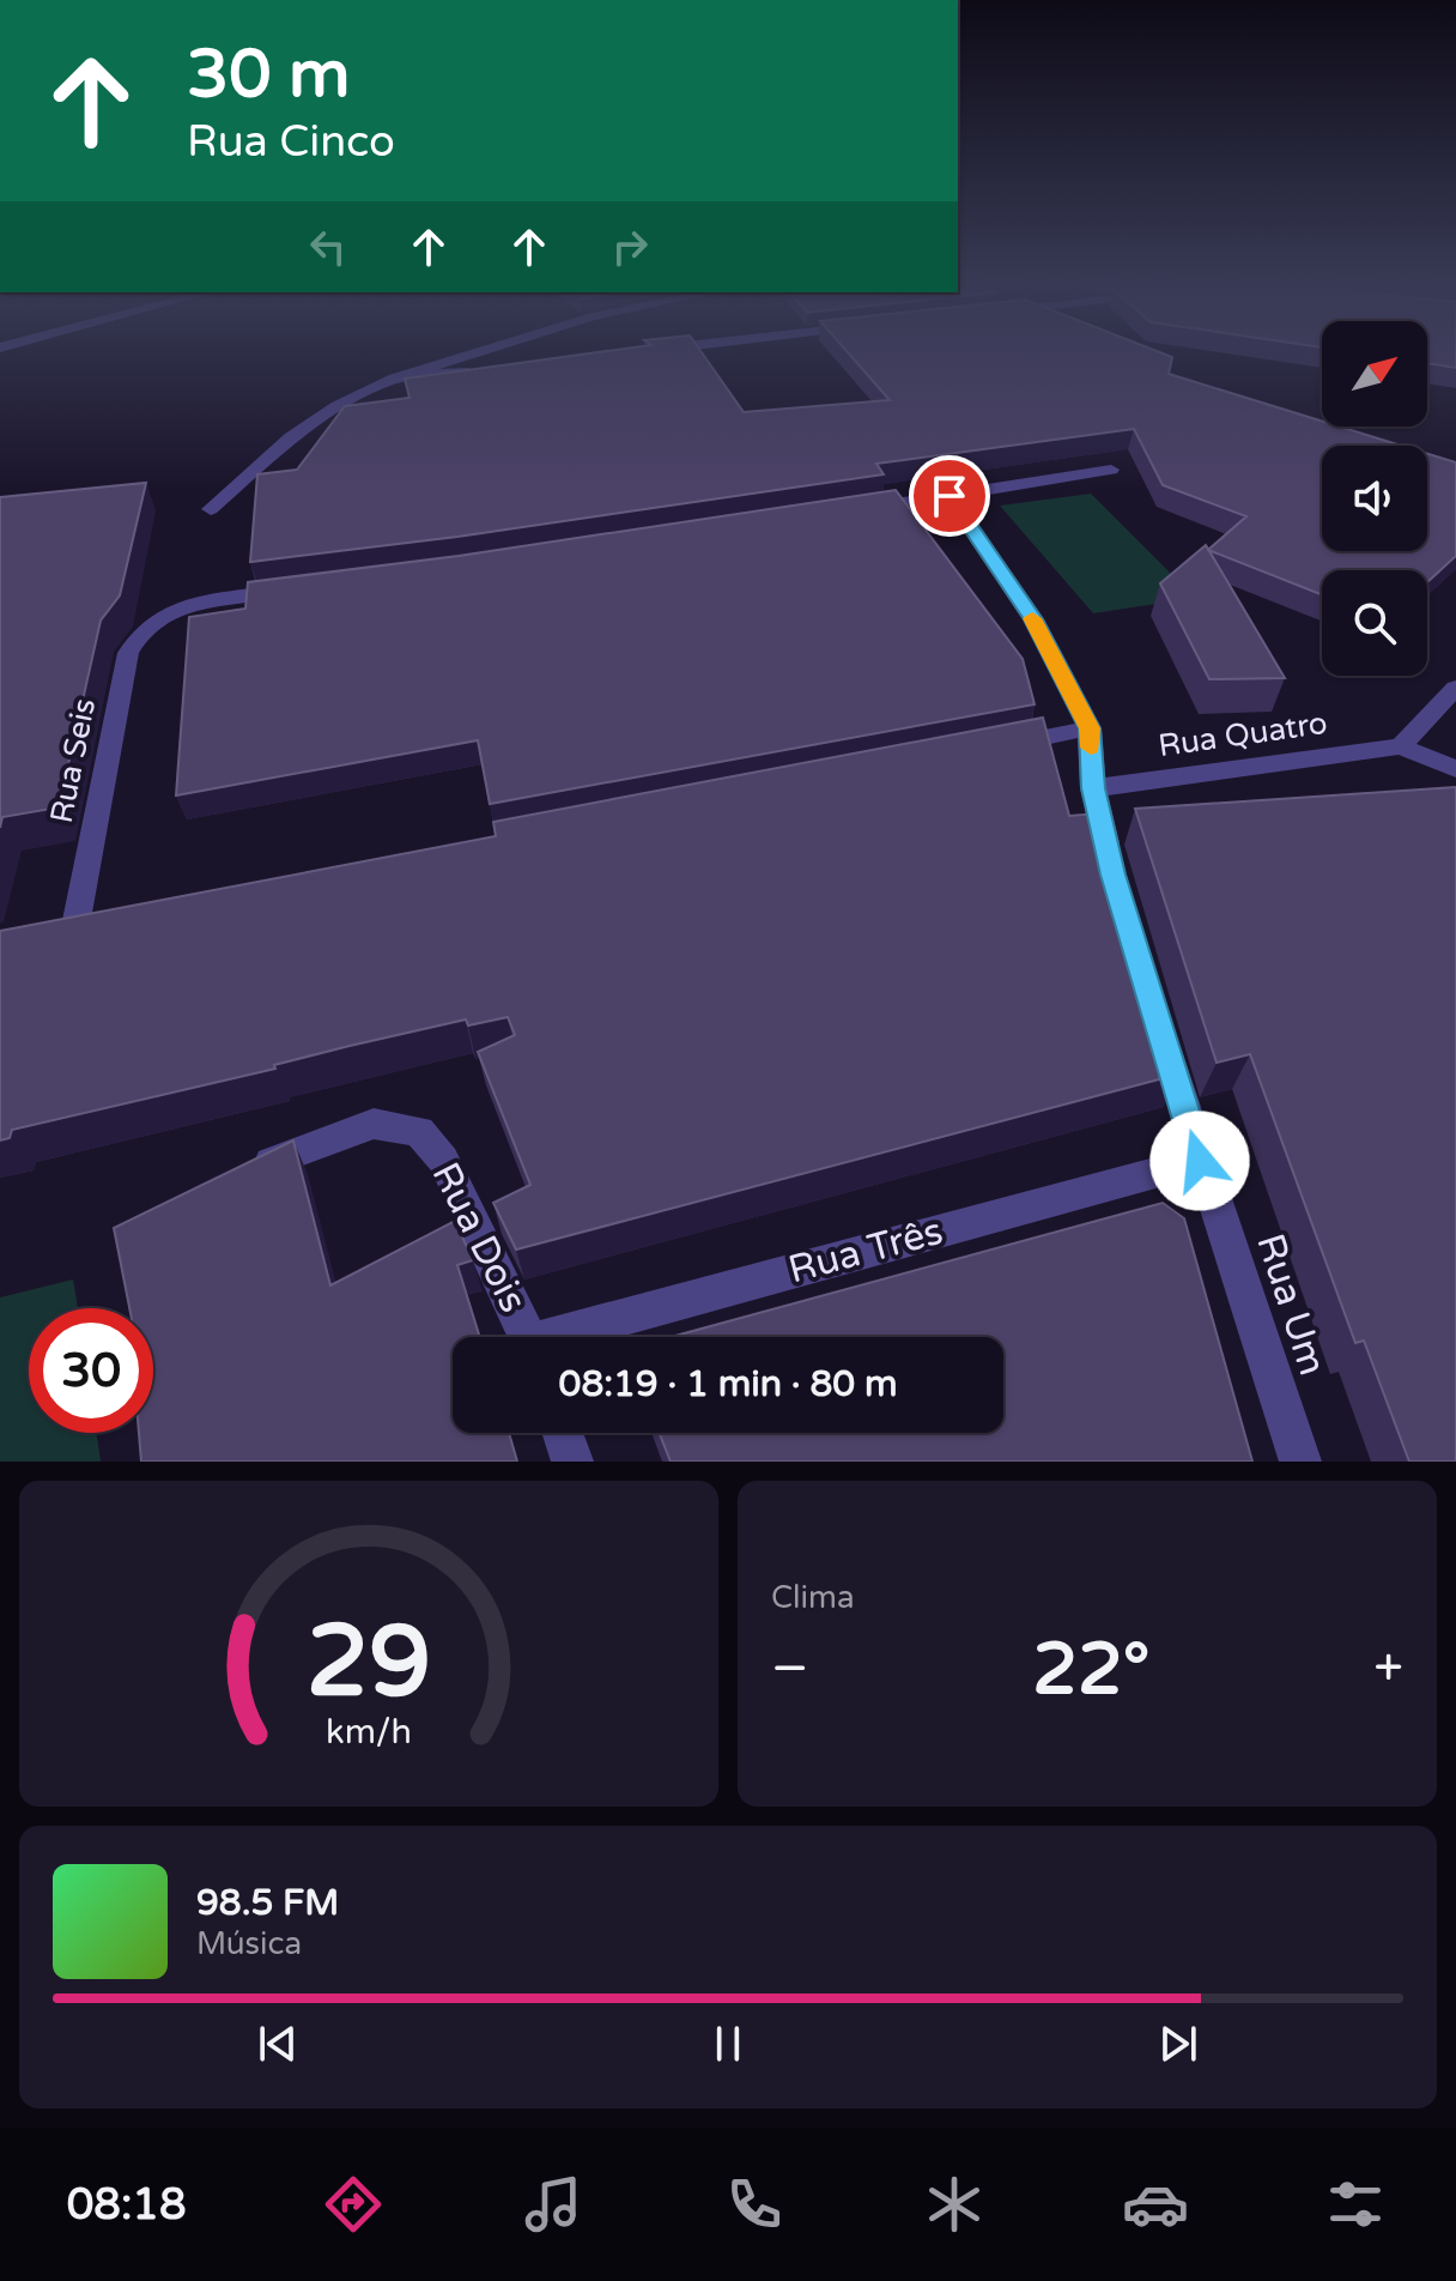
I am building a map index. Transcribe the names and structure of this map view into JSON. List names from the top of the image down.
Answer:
{
  "streets": {
    "street": [
      "Rua Quatro",
      "Rua Seis",
      "Rua Dois",
      "Rua Três",
      "Rua Um"
    ]
  },
  "crossings": [
    ["Rua Três", "Rua Um"]
  ],
  "north": "top right",
  "page": {
    "turn": ["30 m", "Rua Cinco"],
    "limit": "30",
    "trip": "08:19 · 1 min · 80 m",
    "tile": "Clima",
    "heat": ["−", "22°", "+"],
    "song": ["98.5 FM", "Música"],
    "tabs": "08:18",
    "gauge": ["29", "km/h"]
  }
}
